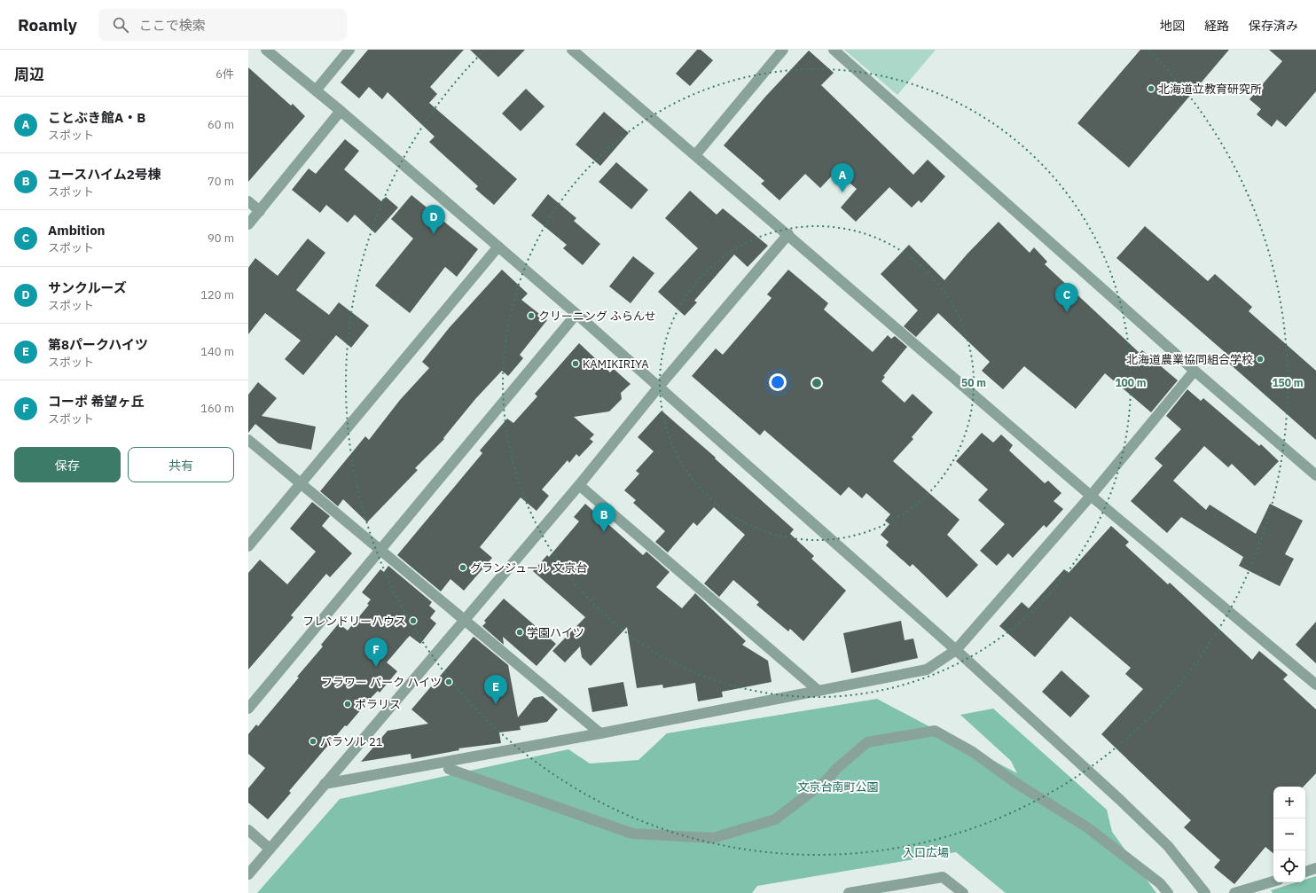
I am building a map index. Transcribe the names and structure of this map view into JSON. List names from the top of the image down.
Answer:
{
  "parks": ["文京台南町公園", "入口広場"],
  "places": [
    "北海道立教育研究所",
    "クリーニング ふらんせ",
    "北海道農業協同組合学校",
    "KAMIKIRIYA",
    "グランジュール 文京台",
    "フレンドリーハウス",
    "学園ハイツ",
    "フラワー パーク ハイツ",
    "ポラリス",
    "パラソル 21"
  ],
  "page": {
    "header": "Roamly",
    "search": "ここで検索",
    "nav": ["地図", "経路", "保存済み"],
    "heading": ["周辺", "6件"],
    "list": [
      {
        "mark": "A",
        "name": "ことぶき館A・B",
        "note": "スポット",
        "value": "60 m"
      },
      {
        "mark": "B",
        "name": "ユースハイム2号棟",
        "note": "スポット",
        "value": "70 m"
      },
      {
        "mark": "C",
        "name": "Ambition",
        "note": "スポット",
        "value": "90 m"
      },
      {
        "mark": "D",
        "name": "サンクルーズ",
        "note": "スポット",
        "value": "120 m"
      },
      {
        "mark": "E",
        "name": "第8パークハイツ",
        "note": "スポット",
        "value": "140 m"
      },
      {
        "mark": "F",
        "name": "コーポ 希望ヶ丘",
        "note": "スポット",
        "value": "160 m"
      }
    ],
    "pins": [
      "A",
      "D",
      "C",
      "B",
      "F",
      "E"
    ],
    "buttons": ["保存", "共有"],
    "map_buttons": ["+", "−"]
  },
  "rings": ["50 m", "100 m", "150 m"]
}
